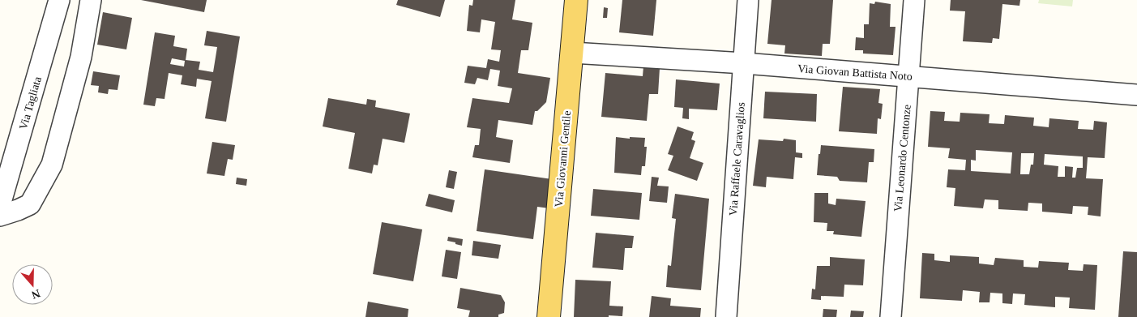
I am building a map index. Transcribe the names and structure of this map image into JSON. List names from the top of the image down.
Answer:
{
  "streets": {
    "main road": ["Via Giovanni Gentile"],
    "street": [
      "Via Giovan Battista Noto",
      "Via Tagliata",
      "Via Leonardo Centonze",
      "Via Raffaele Caravaglios"
    ]
  },
  "crossings": [
    ["Via Giovan Battista Noto", "Via Leonardo Centonze"],
    ["Via Giovan Battista Noto", "Via Giovanni Gentile"],
    ["Via Giovan Battista Noto", "Via Raffaele Caravaglios"]
  ],
  "north": "bottom"
}
